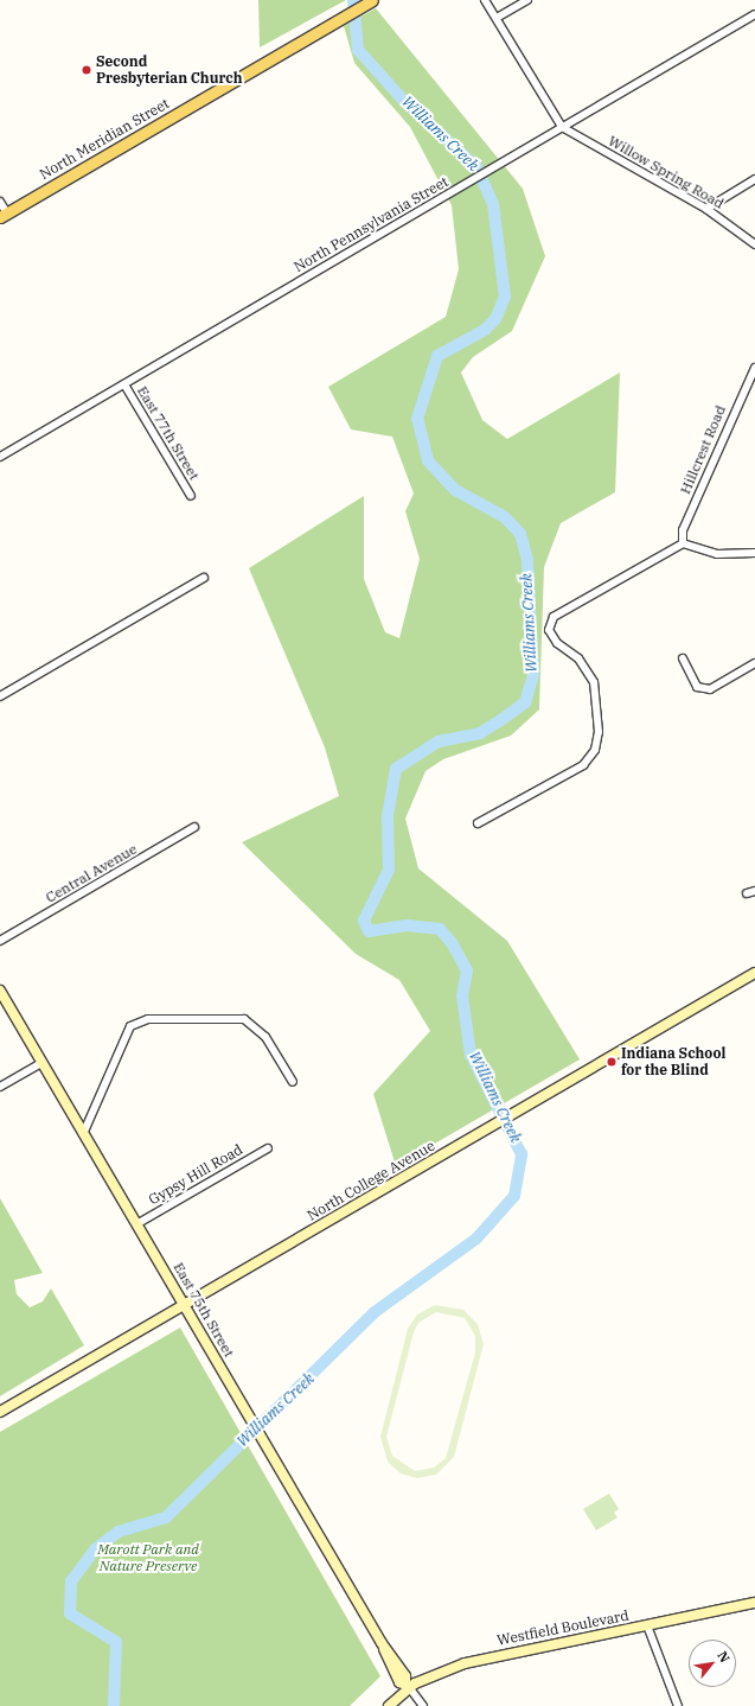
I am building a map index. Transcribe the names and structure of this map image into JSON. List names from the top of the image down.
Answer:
{
  "streets": {
    "main road": ["North Meridian Street"],
    "street": [
      "Willow Spring Road",
      "North Pennsylvania Street",
      "East 77th Street",
      "Hillcrest Road",
      "Central Avenue",
      "Gypsy Hill Road",
      "North College Avenue",
      "East 75th Street",
      "Westfield Boulevard"
    ]
  },
  "crossings": [
    ["Willow Spring Road", "North Pennsylvania Street"],
    ["North Pennsylvania Street", "East 77th Street"],
    ["Gypsy Hill Road", "East 75th Street"],
    ["North College Avenue", "East 75th Street"],
    ["East 75th Street", "Westfield Boulevard"]
  ],
  "water": ["Williams Creek"],
  "parks": ["Marott Park and Nature Preserve"],
  "places": ["Second Presbyterian Church", "Indiana School for the Blind"],
  "north": "top right"
}
